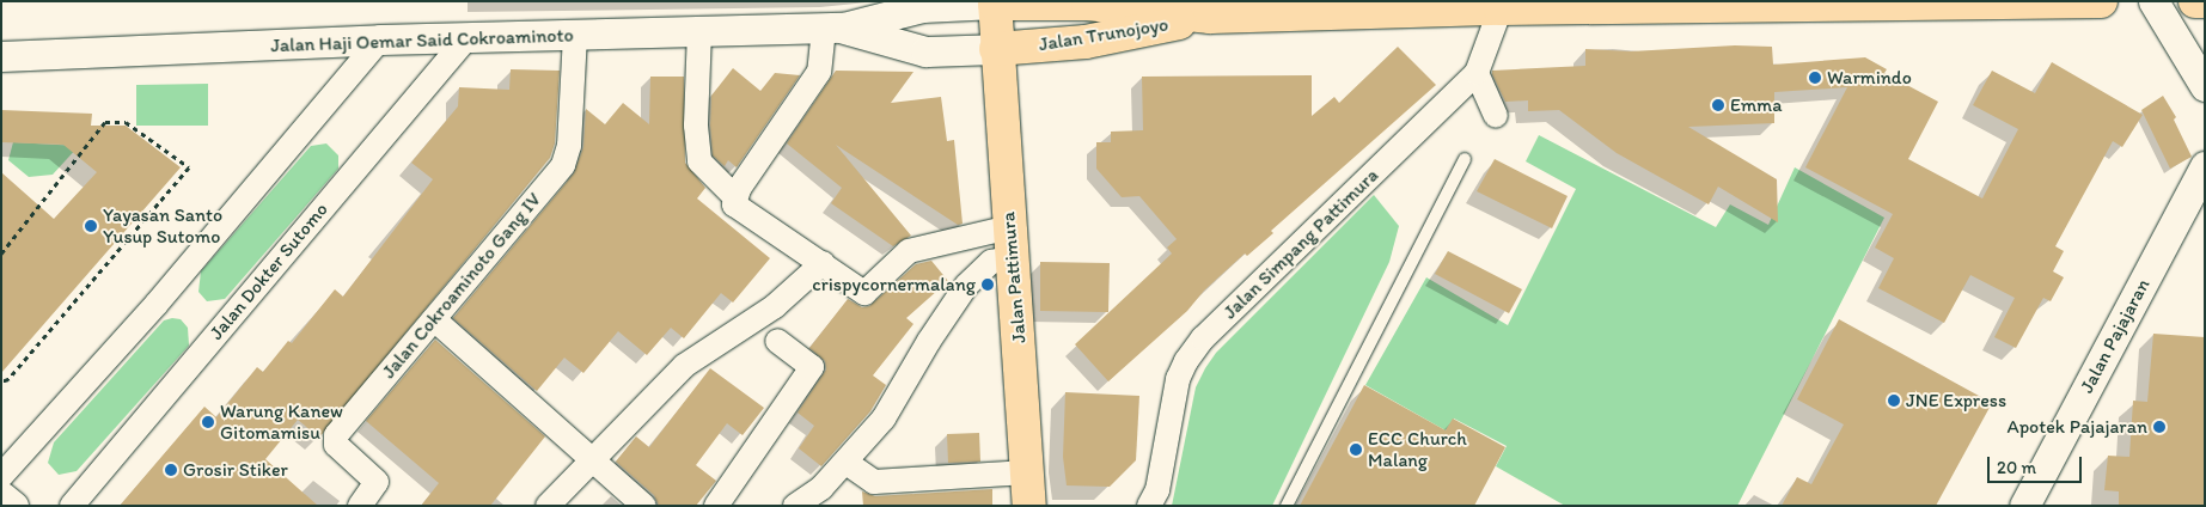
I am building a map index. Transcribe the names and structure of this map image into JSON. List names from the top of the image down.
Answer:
{
  "streets": {
    "main road": ["Jalan Trunojoyo", "Jalan Pattimura"],
    "street": [
      "Jalan Haji Oemar Said Cokroaminoto",
      "Jalan Simpang Pattimura",
      "Jalan Dokter Sutomo",
      "Jalan Cokroaminoto Gang IV",
      "Jalan Pajajaran"
    ]
  },
  "crossings": [
    ["Jalan Trunojoyo", "Jalan Haji Oemar Said Cokroaminoto"],
    ["Jalan Trunojoyo", "Jalan Simpang Pattimura"],
    ["Jalan Trunojoyo", "Jalan Pattimura"],
    ["Jalan Haji Oemar Said Cokroaminoto", "Jalan Dokter Sutomo"],
    ["Jalan Haji Oemar Said Cokroaminoto", "Jalan Pattimura"],
    ["Jalan Haji Oemar Said Cokroaminoto", "Jalan Cokroaminoto Gang IV"]
  ],
  "places": [
    "Warmindo",
    "Emma",
    "Yayasan Santo Yusup Sutomo",
    "crispycornermalang",
    "JNE Express",
    "Warung Kanew Gitomamisu",
    "Apotek Pajajaran",
    "ECC Church Malang",
    "Grosir Stiker"
  ],
  "scale_bar": "20 m"
}
